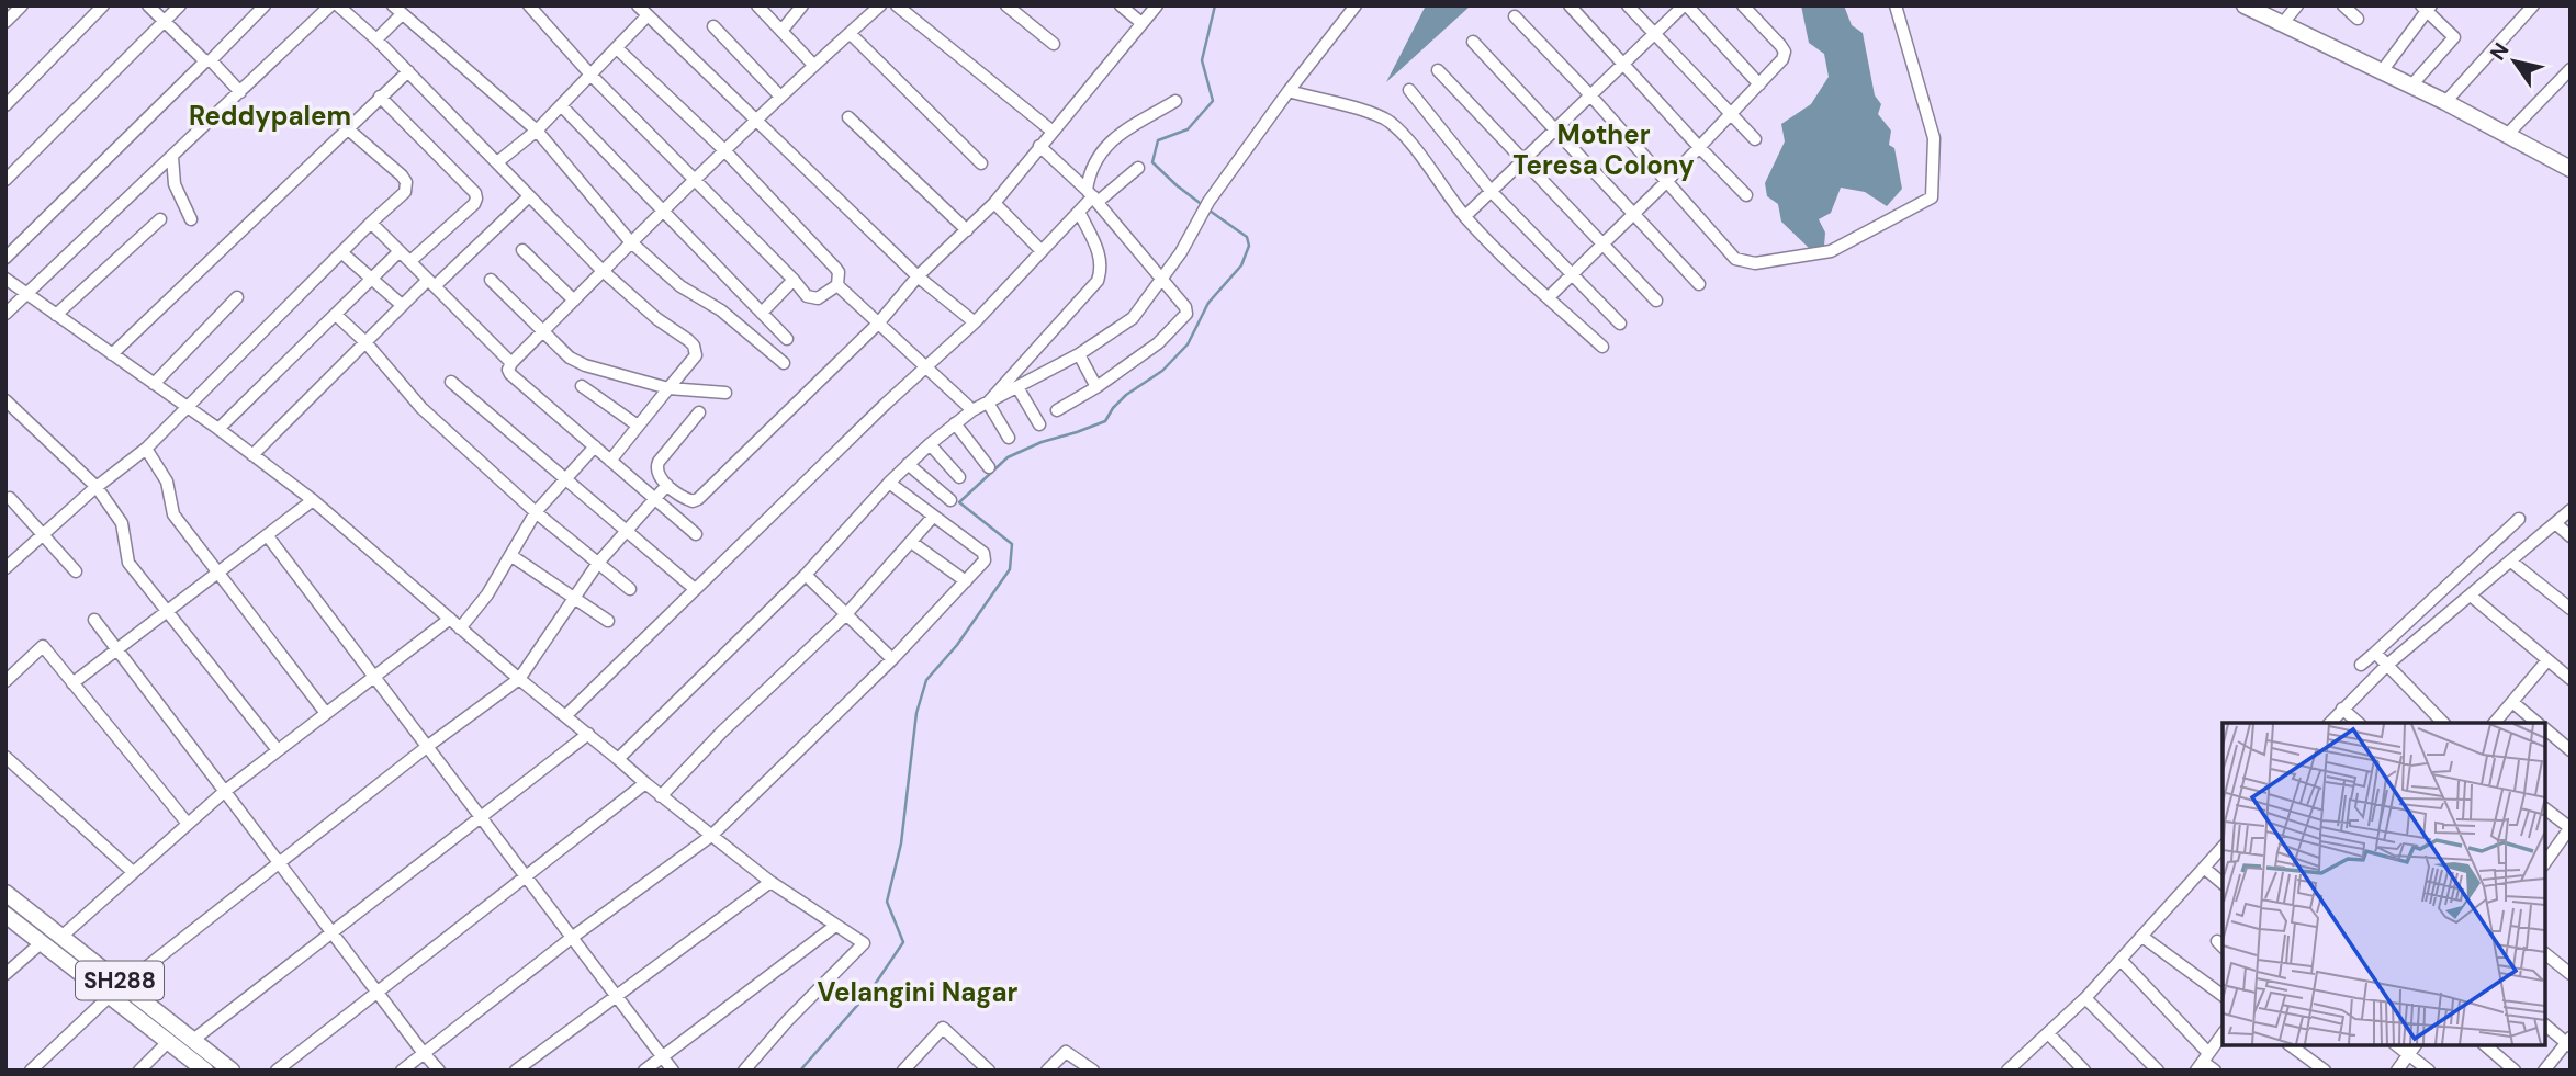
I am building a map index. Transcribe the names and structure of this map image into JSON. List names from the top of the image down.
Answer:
{
  "streets": {
    "main road": ["SH288"]
  },
  "districts": ["Reddypalem", "Mother Teresa Colony", "Velangini Nagar"],
  "north": "top left"
}
